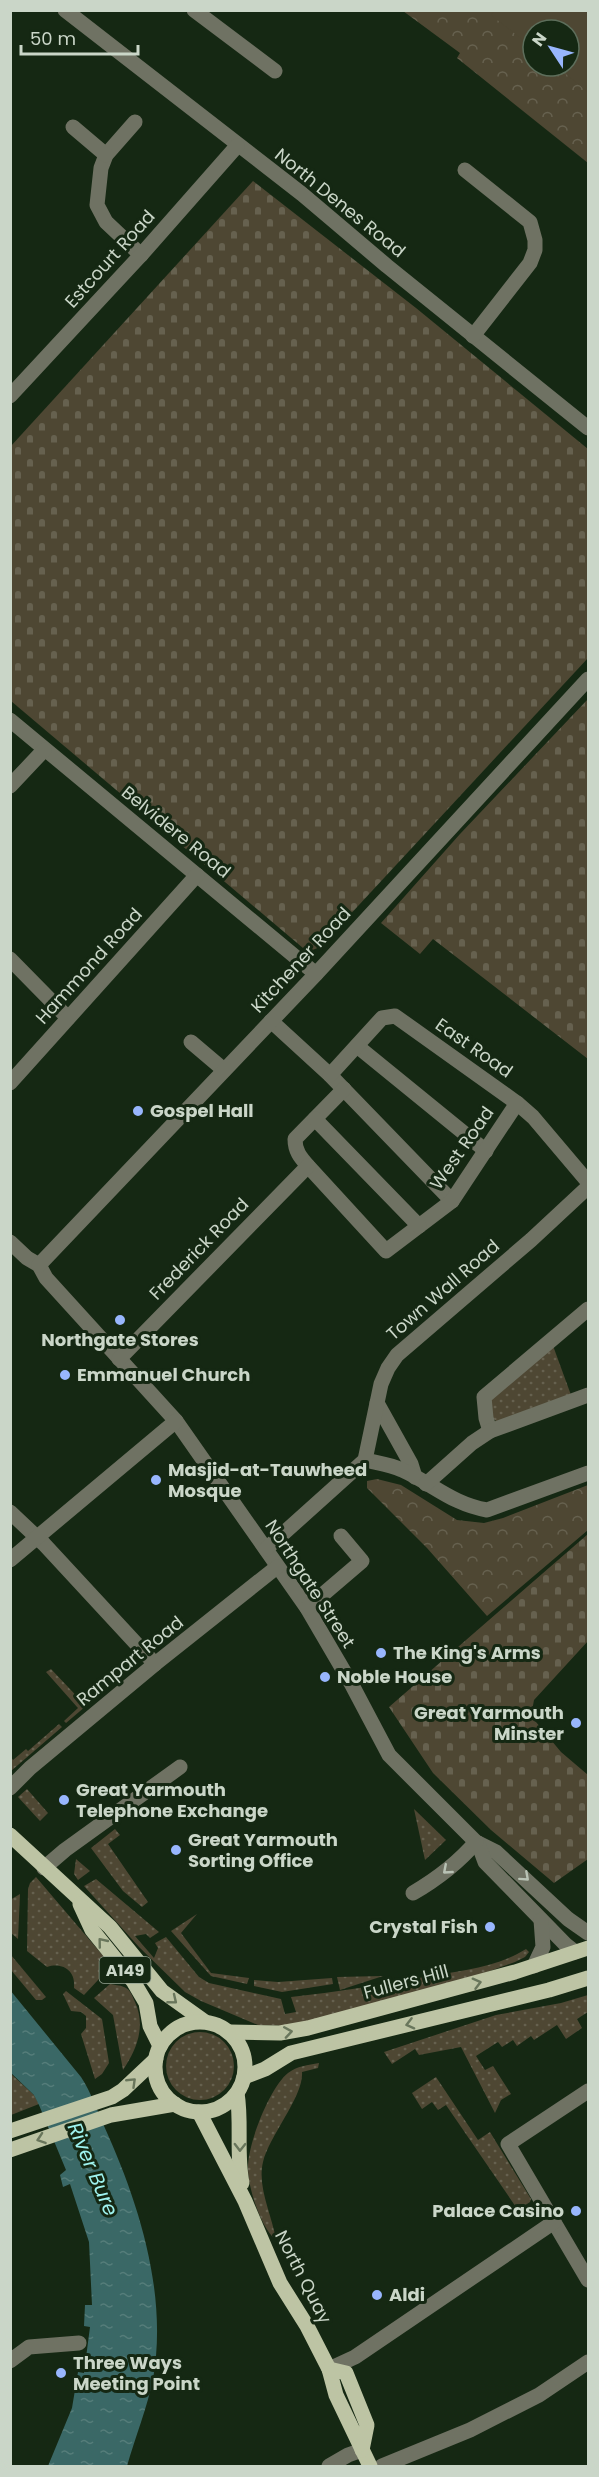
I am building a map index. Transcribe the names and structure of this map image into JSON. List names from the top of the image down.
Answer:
{
  "streets": {
    "main road": ["A149", "Fullers Hill", "North Quay"],
    "street": [
      "North Denes Road",
      "Estcourt Road",
      "Belvidere Road",
      "Kitchener Road",
      "Hammond Road",
      "East Road",
      "West Road",
      "Frederick Road",
      "Town Wall Road",
      "Northgate Street",
      "Rampart Road"
    ]
  },
  "crossings": [
    ["North Denes Road", "Estcourt Road"],
    ["Belvidere Road", "Kitchener Road"],
    ["Belvidere Road", "Hammond Road"],
    ["Kitchener Road", "Northgate Street"],
    ["East Road", "West Road"],
    ["East Road", "Town Wall Road"],
    ["West Road", "Frederick Road"],
    ["Frederick Road", "Northgate Street"],
    ["Northgate Street", "Rampart Road"],
    ["Northgate Street", "Fullers Hill"],
    ["A149", "Fullers Hill"],
    ["A149", "North Quay"],
    ["Fullers Hill", "North Quay"]
  ],
  "water": ["River Bure"],
  "places": [
    "Gospel Hall",
    "Northgate Stores",
    "Emmanuel Church",
    "Masjid-at-Tauwheed Mosque",
    "The King's Arms",
    "Noble House",
    "Great Yarmouth Minster",
    "Great Yarmouth Telephone Exchange",
    "Great Yarmouth Sorting Office",
    "Crystal Fish",
    "Palace Casino",
    "Aldi",
    "Three Ways Meeting Point"
  ],
  "scale_bar": "50 m",
  "north": "top left"
}
